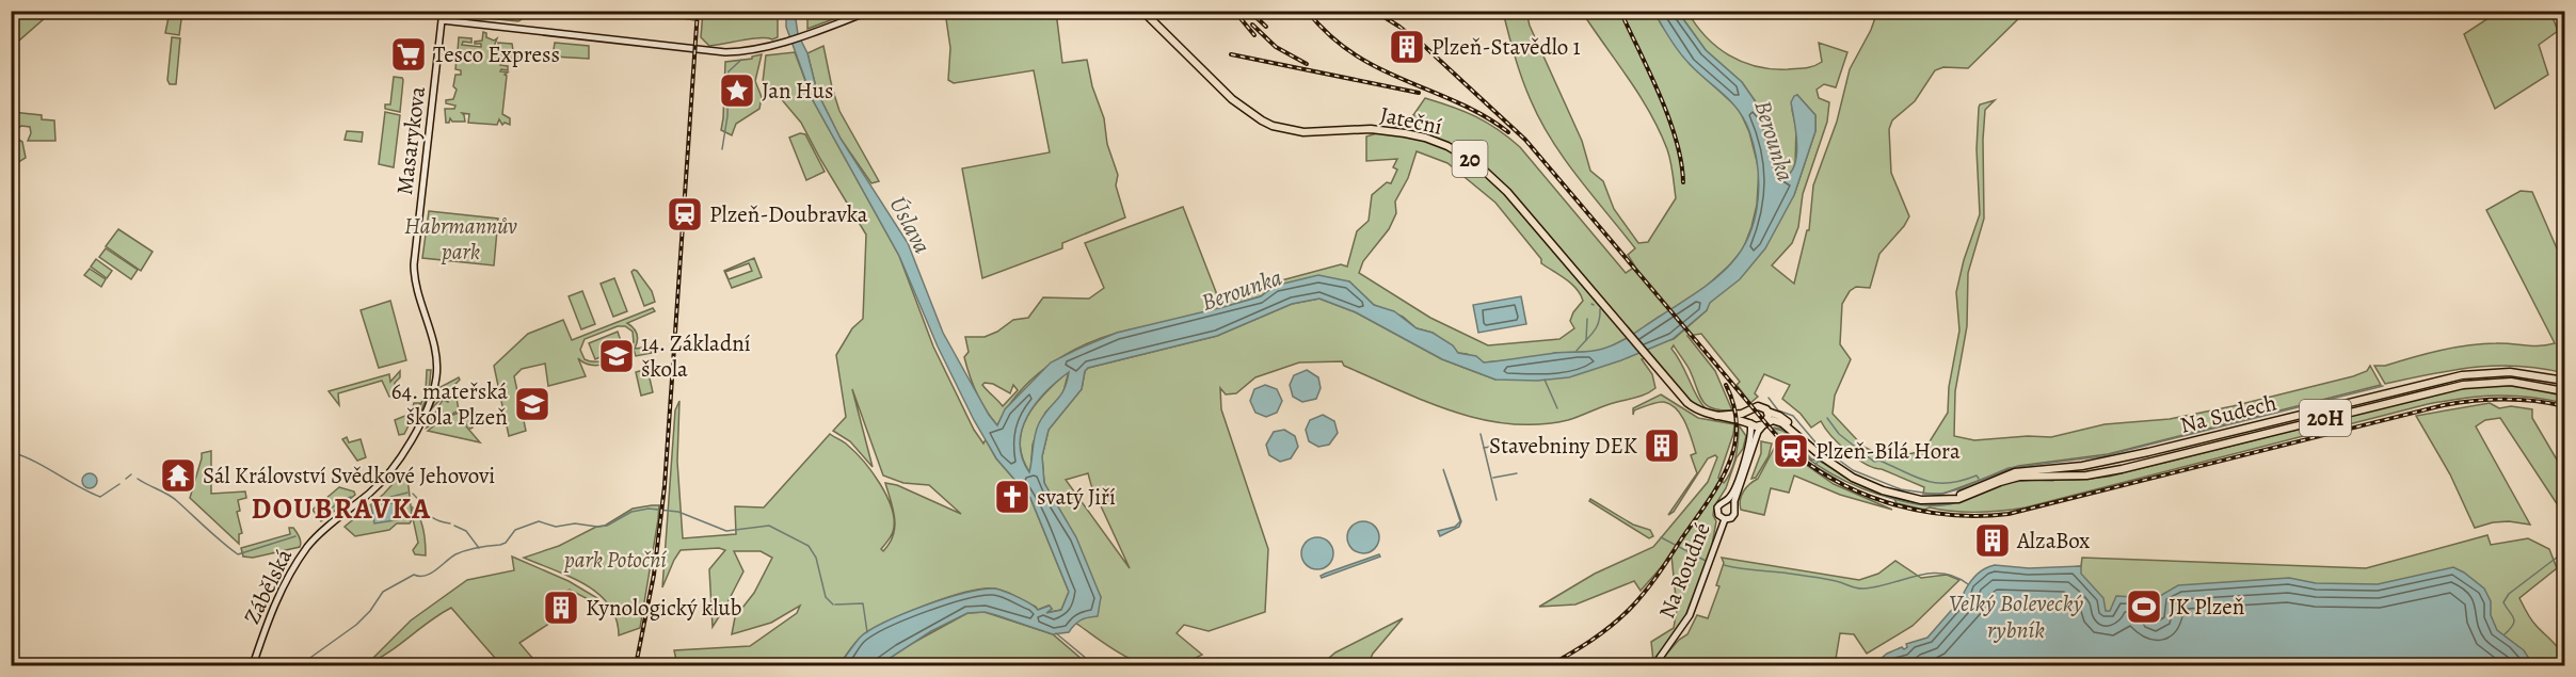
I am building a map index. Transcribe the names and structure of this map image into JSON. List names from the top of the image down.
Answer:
{
  "streets": {
    "main road": [
      "Jateční",
      "Masarykova",
      "20",
      "Na Sudech",
      "20H",
      "Na Roudné",
      "Zábělská"
    ]
  },
  "crossings": [
    ["Jateční", "20"],
    ["Jateční", "Na Sudech"],
    ["Jateční", "Na Roudné"],
    ["Masarykova", "Zábělská"],
    ["20", "Na Sudech"],
    ["20", "Na Roudné"],
    ["Na Sudech", "Na Roudné"]
  ],
  "districts": ["DOUBRAVKA"],
  "water": ["Berounka", "Úslava", "Velký Bolevecký rybník"],
  "parks": ["Habrmannův park", "park Potoční"],
  "places": {
    "building": [
      "Plzeň-Stavědlo 1",
      "Stavebniny DEK",
      "AlzaBox",
      "Kynologický klub"
    ],
    "supermarket": ["Tesco Express"],
    "place": ["Jan Hus"],
    "station": ["Plzeň-Doubravka", "Plzeň-Bílá Hora"],
    "school or university": ["14. Základní škola", "64. mateřská škola Plzeň"],
    "temple": ["Sál Království Svědkové Jehovovi"],
    "church": ["svatý Jiří"],
    "sports": ["JK Plzeň"]
  }
}
